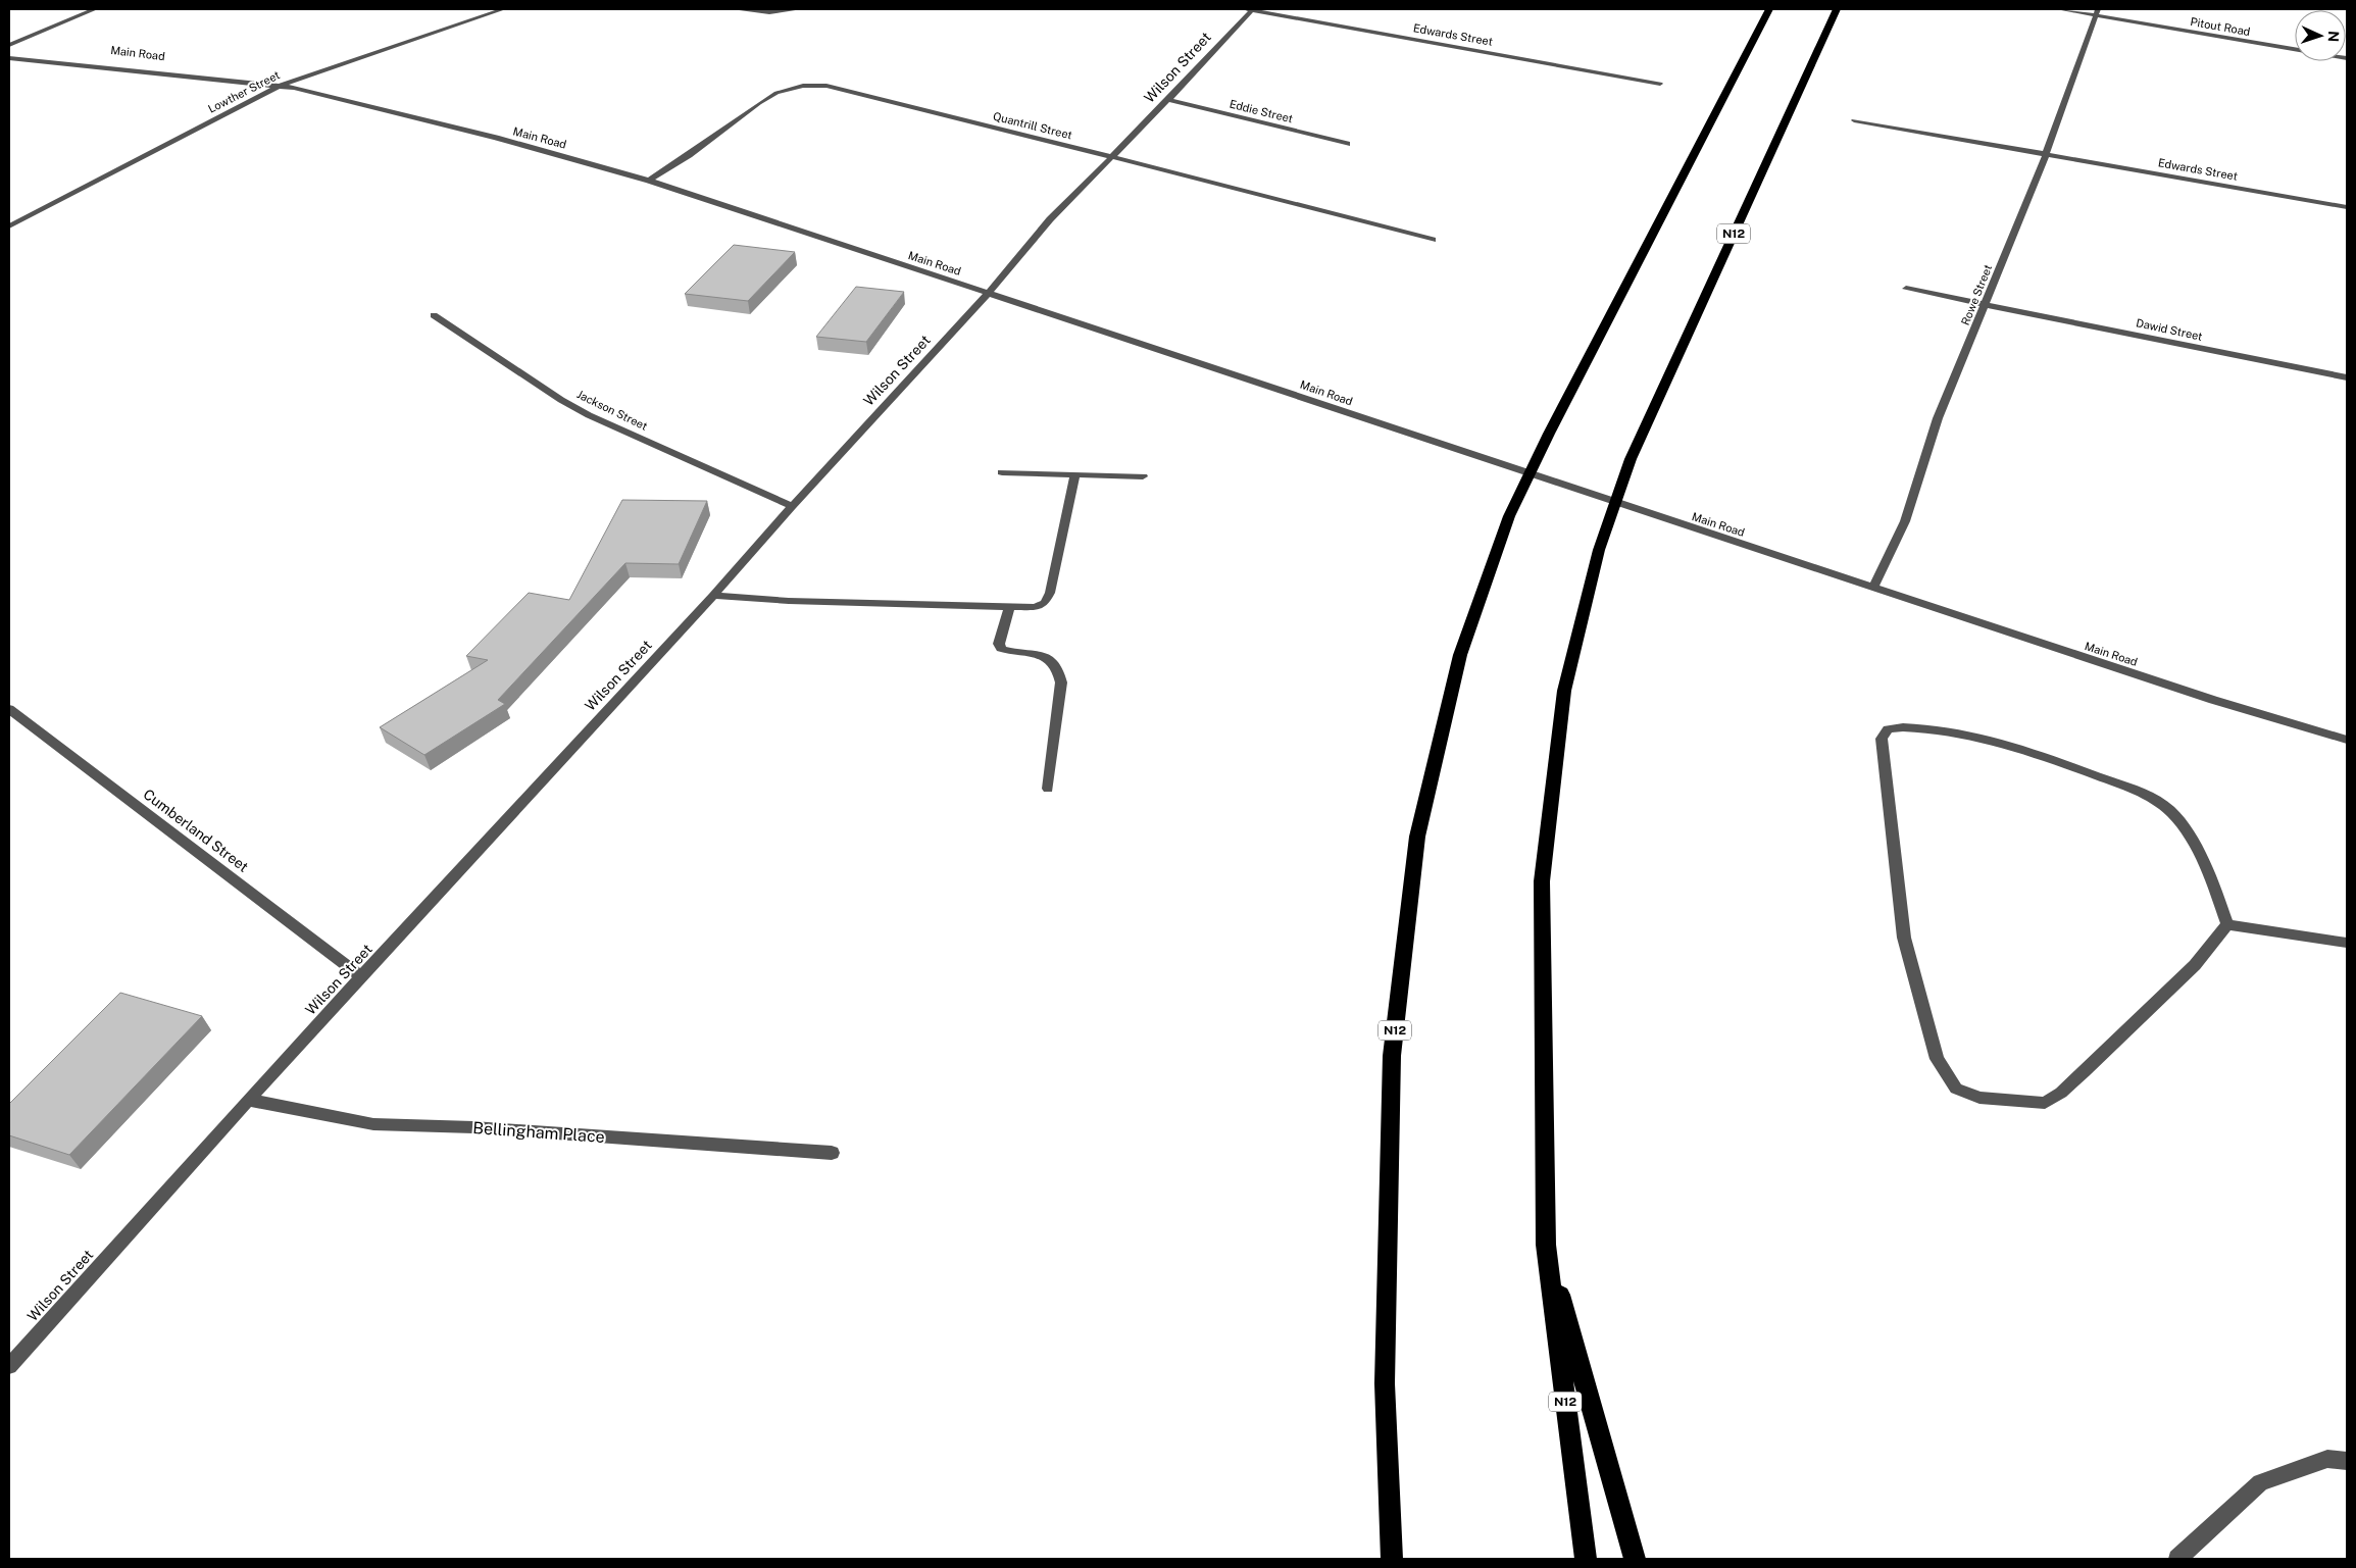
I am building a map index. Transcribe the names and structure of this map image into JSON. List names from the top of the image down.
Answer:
{
  "streets": {
    "highway": ["N12"],
    "street": [
      "Pitout Road",
      "Edwards Street",
      "Main Road",
      "Wilson Street",
      "Lowther Street",
      "Eddie Street",
      "Quantrill Street",
      "Rowe Street",
      "Dawid Street",
      "Jackson Street",
      "Cumberland Street",
      "Bellingham Place"
    ]
  },
  "crossings": [
    ["Pitout Road", "Rowe Street"],
    ["Edwards Street", "Wilson Street"],
    ["Edwards Street", "Rowe Street"],
    ["Main Road", "Wilson Street"],
    ["Main Road", "Lowther Street"],
    ["Main Road", "Quantrill Street"],
    ["Main Road", "Rowe Street"],
    ["Wilson Street", "Eddie Street"],
    ["Wilson Street", "Quantrill Street"],
    ["Wilson Street", "Jackson Street"],
    ["Wilson Street", "Cumberland Street"],
    ["Wilson Street", "Bellingham Place"],
    ["Rowe Street", "Dawid Street"]
  ],
  "north": "right"
}
